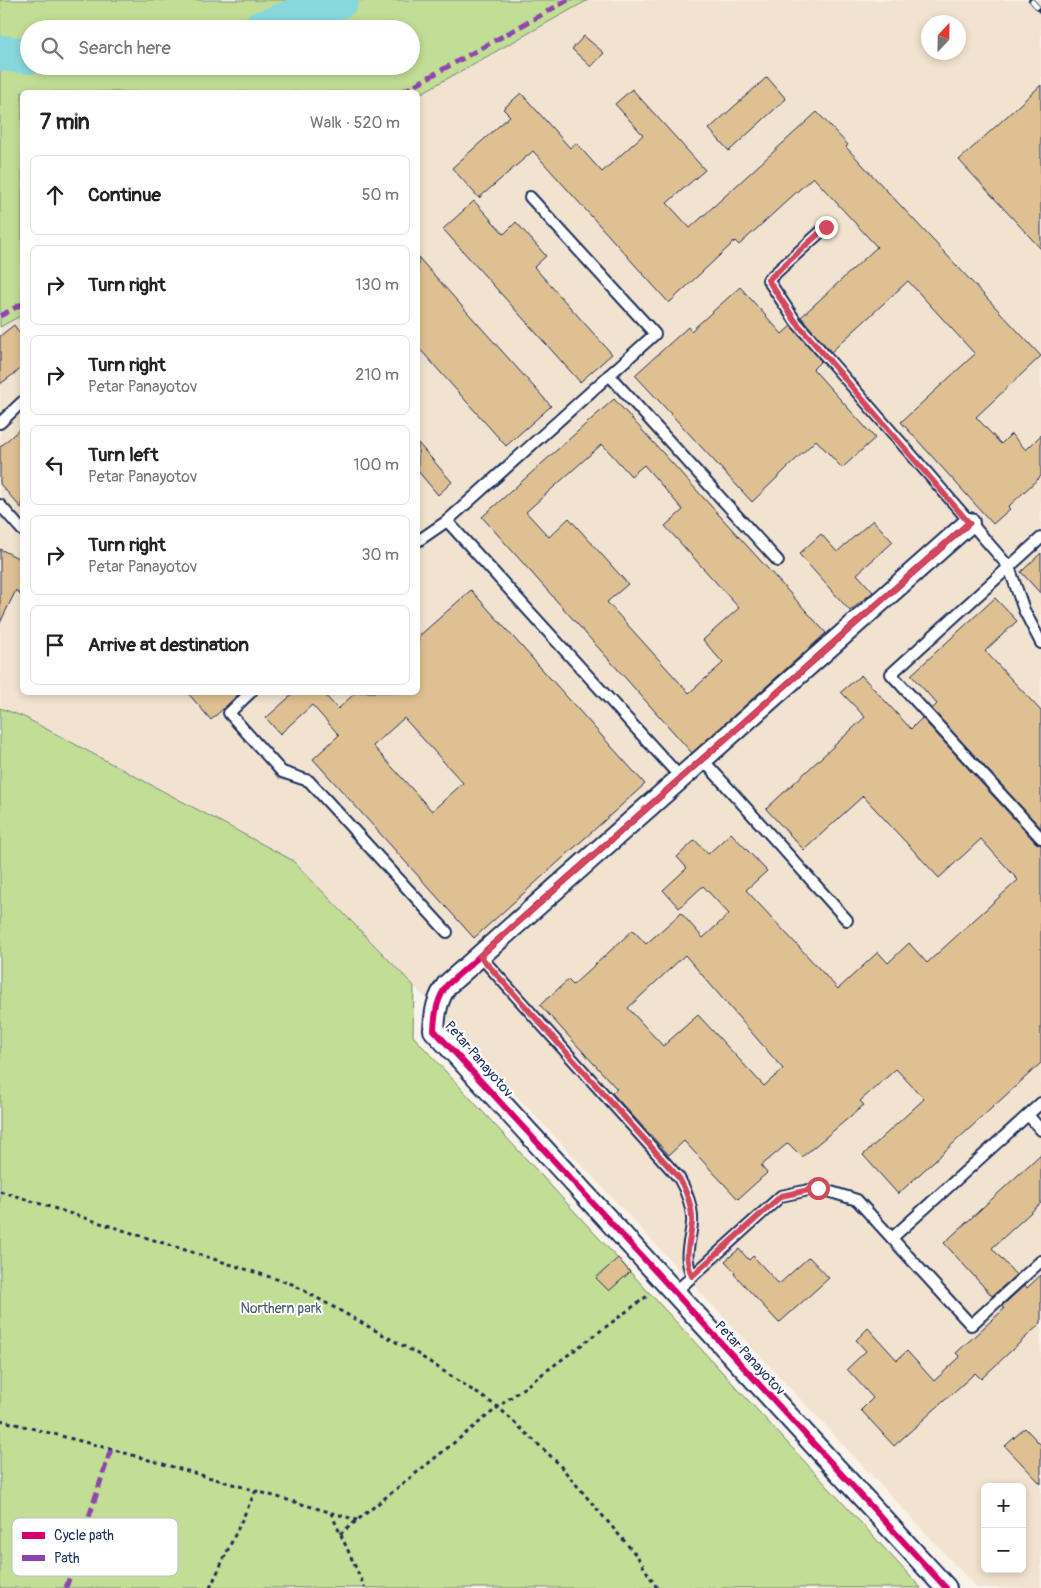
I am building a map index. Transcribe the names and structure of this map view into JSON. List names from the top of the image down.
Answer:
{
  "streets": {
    "street": ["Petar Panayotov"]
  },
  "parks": ["Northern park"],
  "legend": ["Cycle path", "Path"],
  "north": "top",
  "page": {
    "search": "Search here",
    "heading": ["7 min", "Walk · 520 m"],
    "list": [
      ["Continue", "50 m"],
      ["Turn right", "130 m"],
      ["Turn right", "Petar Panayotov", "210 m"],
      ["Turn left", "Petar Panayotov", "100 m"],
      ["Turn right", "Petar Panayotov", "30 m"],
      "Arrive at destination"
    ],
    "map_buttons": ["+", "−"]
  }
}
